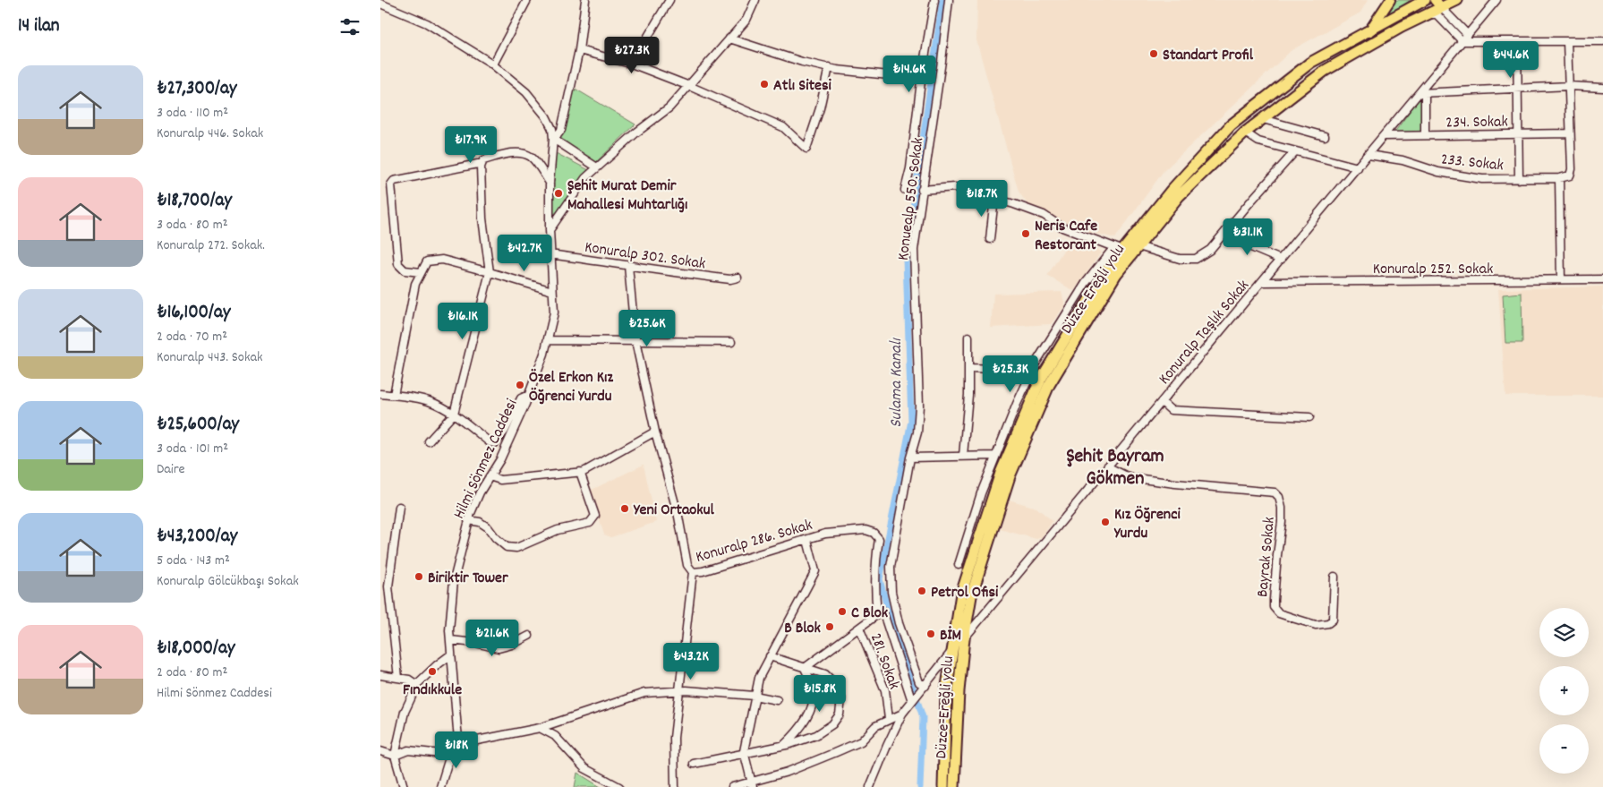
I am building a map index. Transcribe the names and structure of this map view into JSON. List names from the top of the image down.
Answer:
{
  "streets": {
    "highway": ["Düzce-Ereğli yolu"],
    "street": [
      "234. Sokak",
      "233. Sokak",
      "Konuealp 550. Sokak",
      "Konuralp 302. Sokak",
      "Konuralp 252. Sokak",
      "Konuralp Taşlık Sokak",
      "Hilmi Sönmez Caddesi",
      "Konuralp 286. Sokak",
      "Bayrak Sokak",
      "281. Sokak"
    ]
  },
  "crossings": [
    ["234. Sokak", "Konuralp Taşlık Sokak"],
    ["233. Sokak", "Konuralp Taşlık Sokak"],
    ["Konuralp 302. Sokak", "Hilmi Sönmez Caddesi"],
    ["Konuralp 302. Sokak", "Konuralp 286. Sokak"],
    ["Konuralp 252. Sokak", "Konuralp Taşlık Sokak"],
    ["Düzce-Ereğli yolu", "Konuralp Taşlık Sokak"],
    ["Konuralp Taşlık Sokak", "Bayrak Sokak"]
  ],
  "districts": ["Şehit Bayram Gökmen"],
  "water": ["Sulama Kanalı"],
  "places": [
    "Standart Profil",
    "Atlı Sitesi",
    "Şehit Murat Demir Mahallesi Muhtarlığı",
    "Neris Cafe Restorant",
    "Özel Erkon Kız Öğrenci Yurdu",
    "Yeni Ortaokul",
    "Kız Öğrenci Yurdu",
    "Biriktir Tower",
    "Petrol Ofisi",
    "C Blok",
    "B Blok",
    "BİM",
    "Fındıkkule"
  ],
  "page": {
    "heading": "14 ilan",
    "price": [
      "₺27.3K",
      "₺44.6K",
      "₺14.6K",
      "₺17.9K",
      "₺18.7K",
      "₺31.1K",
      "₺42.7K",
      "₺16.1K",
      "₺25.6K",
      "₺25.3K",
      "₺21.6K",
      "₺43.2K",
      "₺15.8K",
      "₺18K"
    ],
    "list": [
      {
        "name": "₺27,300/ay",
        "note": "3 oda · 110 m² · Konuralp 446. Sokak"
      },
      {
        "name": "₺18,700/ay",
        "note": "3 oda · 80 m² · Konuralp 272. Sokak."
      },
      {
        "name": "₺16,100/ay",
        "note": "2 oda · 70 m² · Konuralp 443. Sokak"
      },
      {
        "name": "₺25,600/ay",
        "note": "3 oda · 101 m² · Daire"
      },
      {
        "name": "₺43,200/ay",
        "note": "5 oda · 143 m² · Konuralp Gölcükbaşı Sokak"
      },
      {
        "name": "₺18,000/ay",
        "note": "2 oda · 80 m² · Hilmi Sönmez Caddesi"
      }
    ],
    "map_buttons": ["+", "−"]
  }
}
